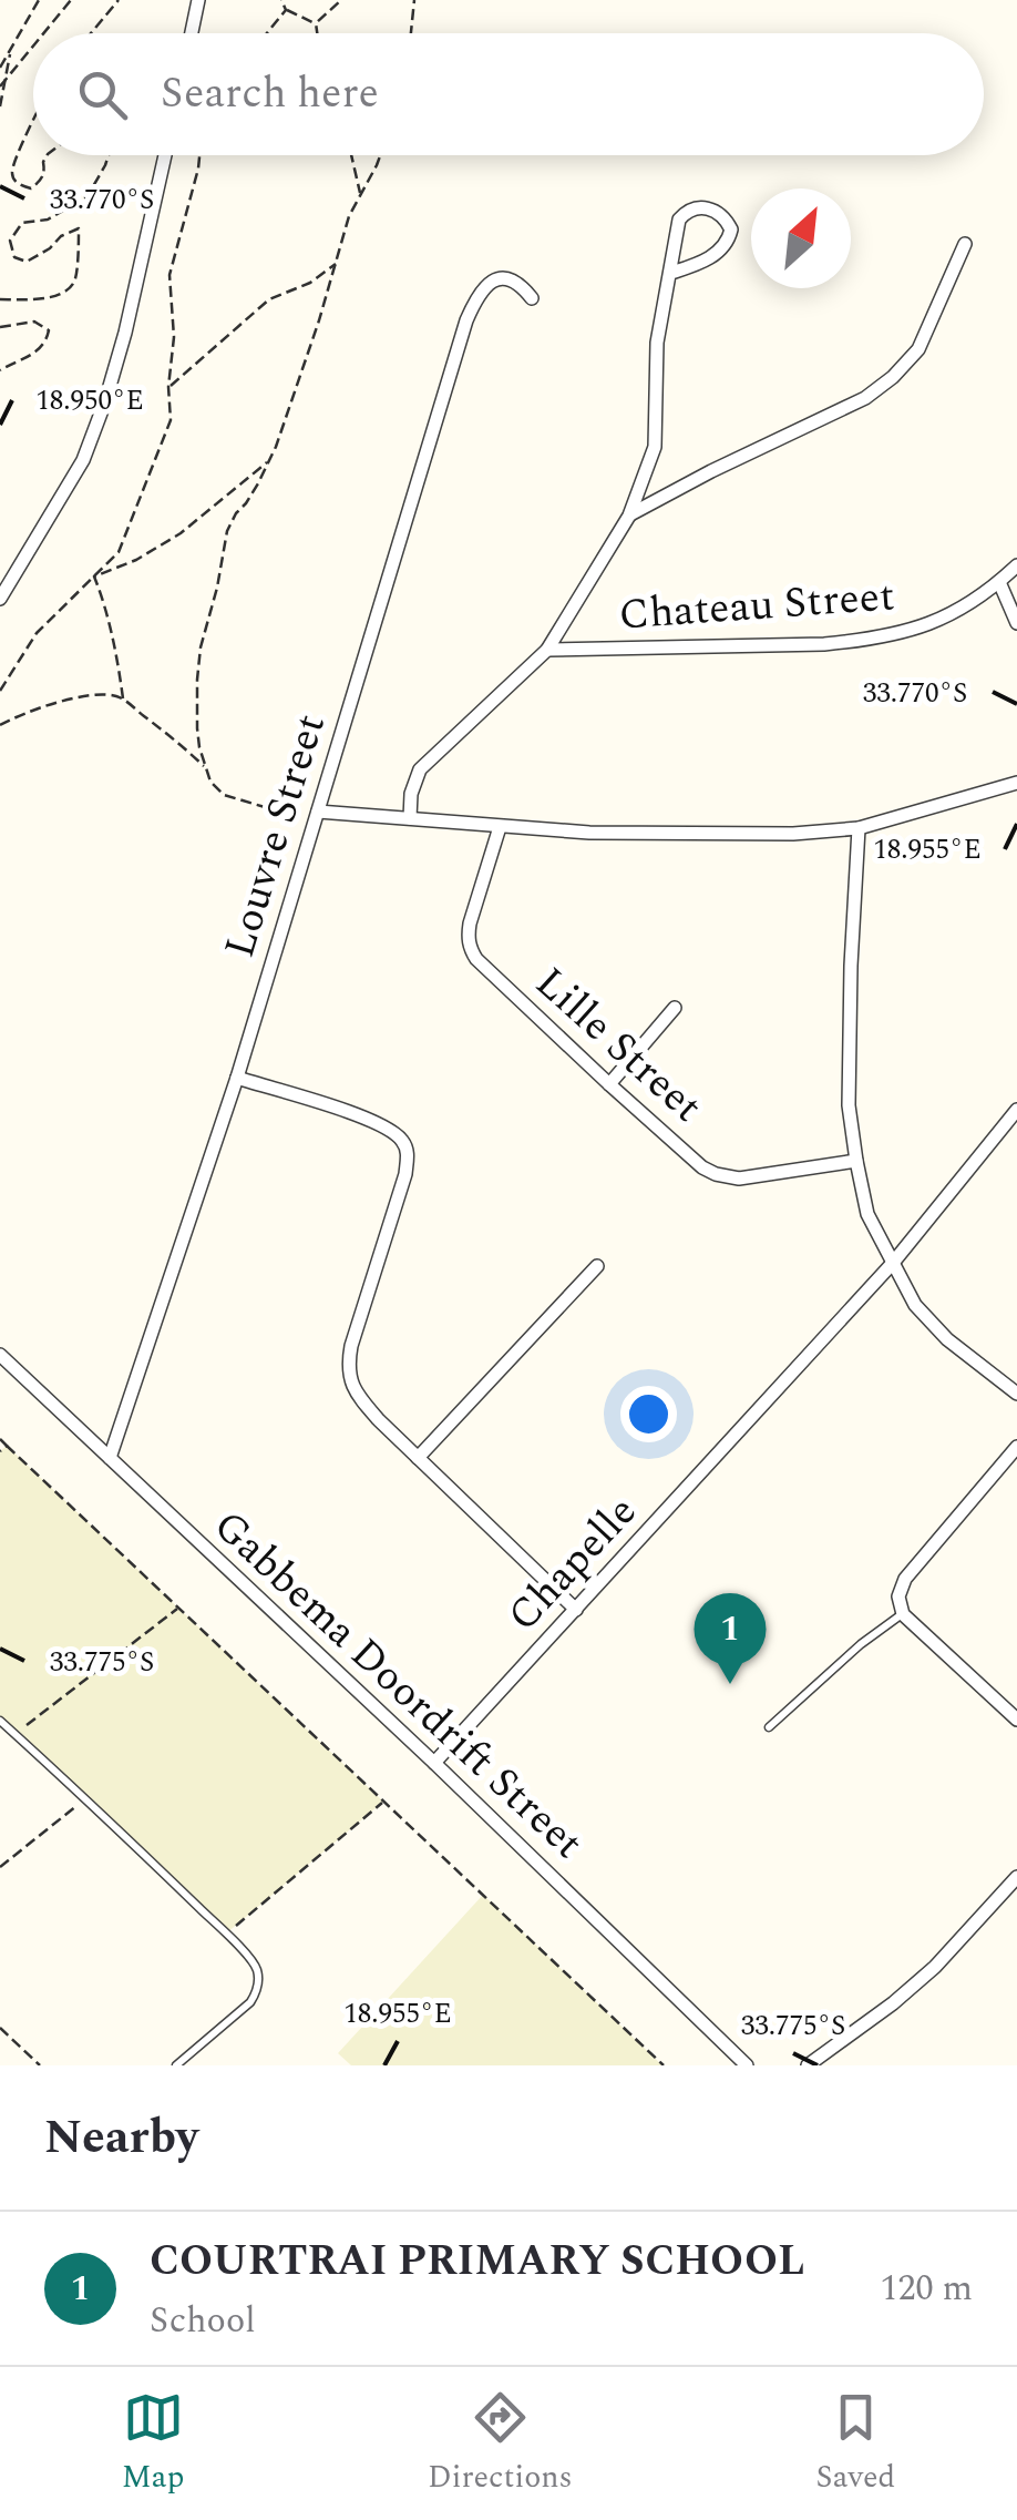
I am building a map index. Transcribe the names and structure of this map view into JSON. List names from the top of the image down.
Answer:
{
  "streets": {
    "street": [
      "Chateau Street",
      "Louvre Street",
      "Lille Street",
      "Chapelle",
      "Gabbema Doordrift Street"
    ]
  },
  "crossings": [
    ["Louvre Street", "Gabbema Doordrift Street"],
    ["Chapelle", "Gabbema Doordrift Street"]
  ],
  "north": "top right",
  "page": {
    "search": "Search here",
    "pins": "1",
    "heading": "Nearby",
    "list": [
      {
        "mark": "1",
        "name": "COURTRAI PRIMARY SCHOOL",
        "note": "School",
        "value": "120 m"
      }
    ],
    "nav": ["Map", "Directions", "Saved"]
  },
  "coordinates": [
    "33.770°S",
    "18.950°E",
    "18.955°E",
    "33.775°S"
  ]
}
